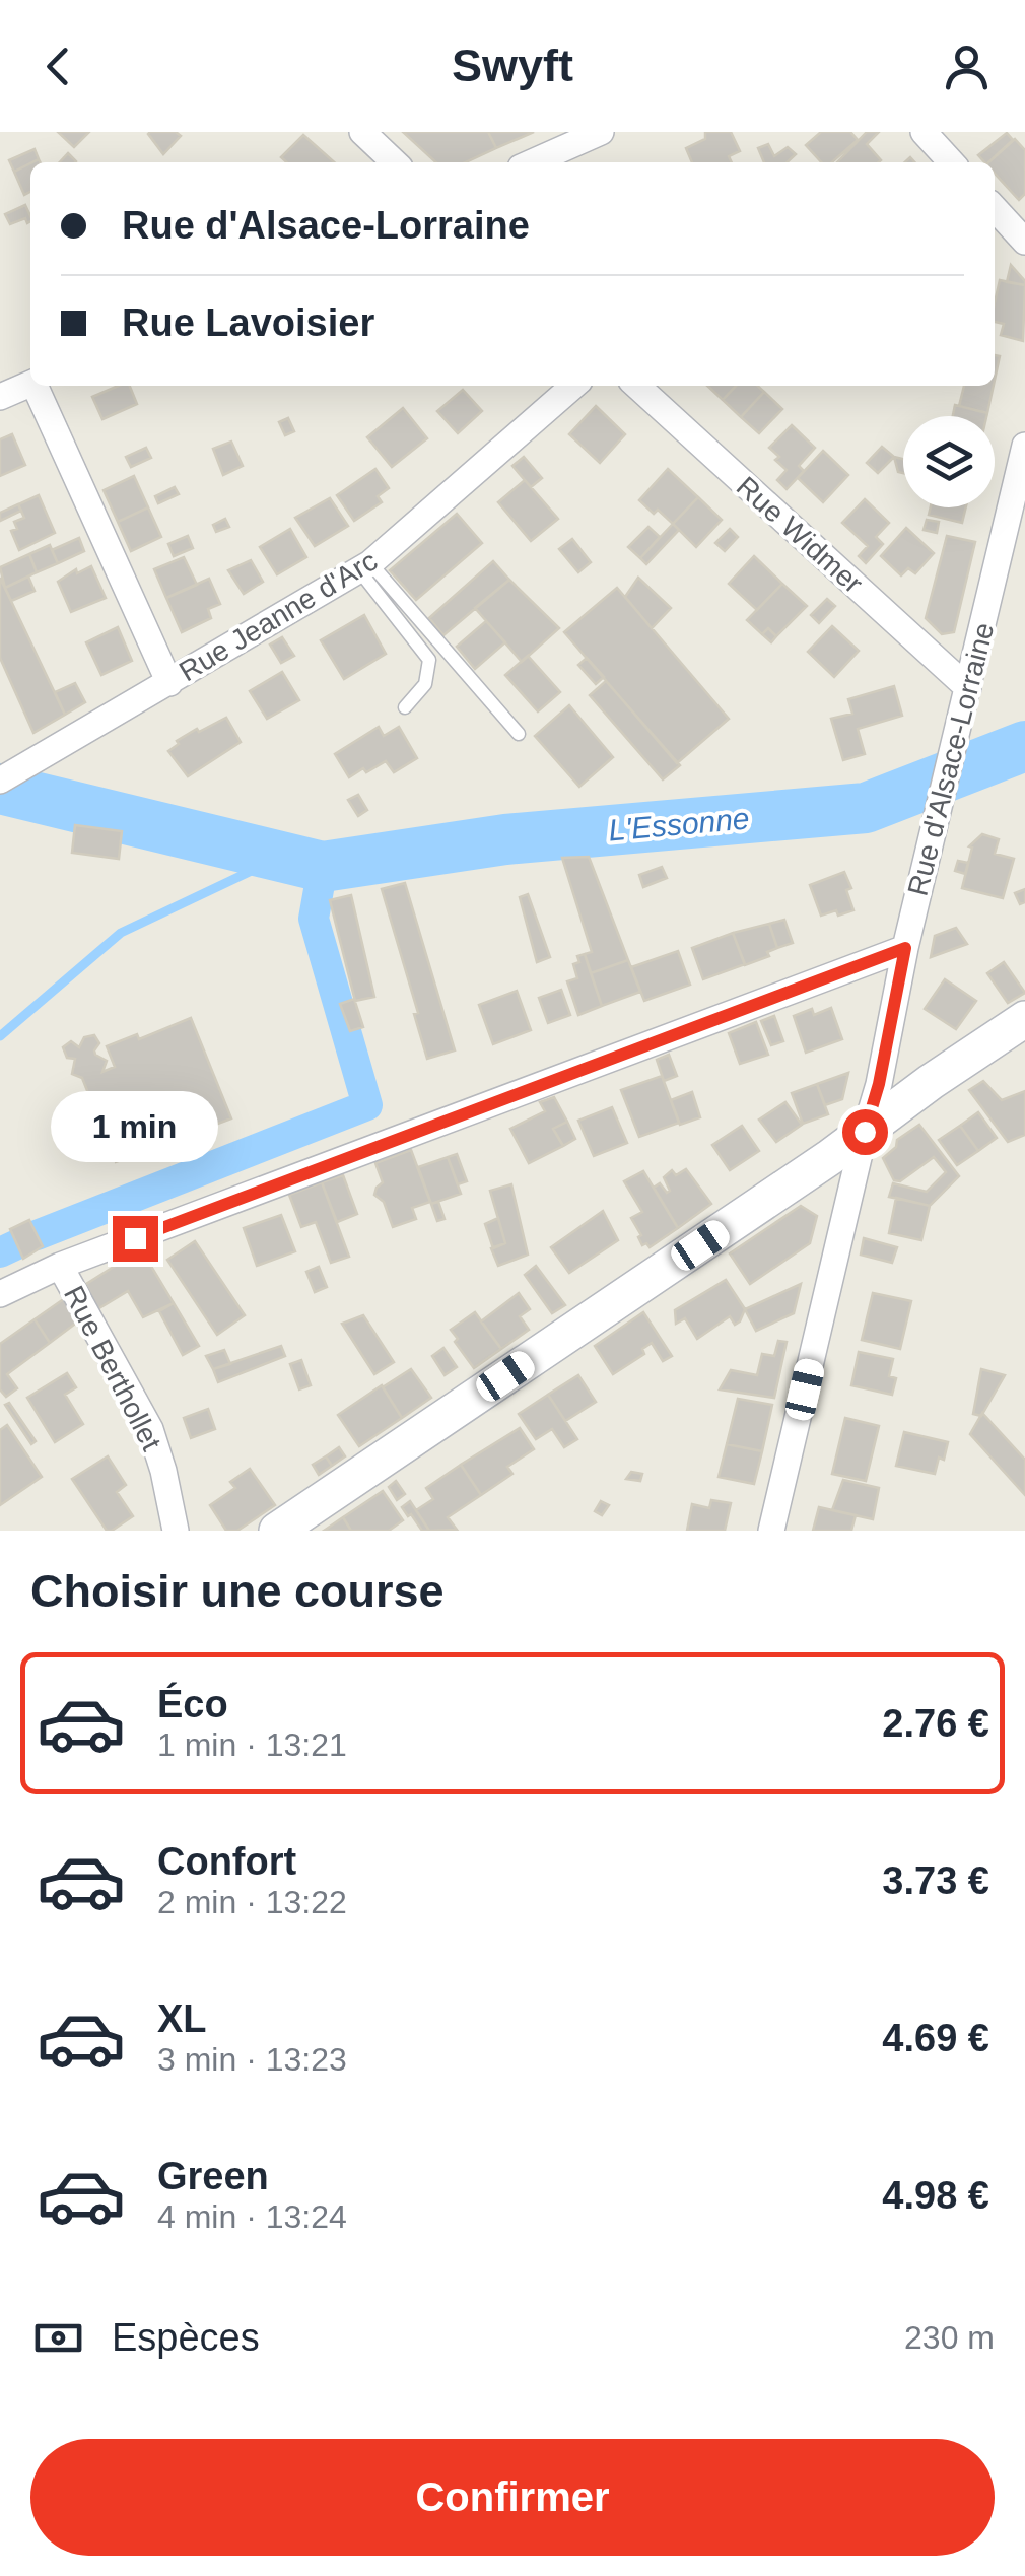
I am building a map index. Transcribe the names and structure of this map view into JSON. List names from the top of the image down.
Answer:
{
  "streets": {
    "street": [
      "Rue Widmer",
      "Rue Jeanne d'Arc",
      "Rue d'Alsace-Lorraine",
      "Rue Berthollet"
    ]
  },
  "crossings": [
    ["Rue Widmer", "Rue d'Alsace-Lorraine"]
  ],
  "water": ["L'Essonne"],
  "page": {
    "header": "Swyft",
    "banner": ["Rue d'Alsace-Lorraine", "Rue Lavoisier"],
    "bubble": "1 min",
    "heading": "Choisir une course",
    "list": [
      {
        "name": "Éco",
        "note": "1 min · 13:21",
        "value": "2.76 €"
      },
      {
        "name": "Confort",
        "note": "2 min · 13:22",
        "value": "3.73 €"
      },
      {
        "name": "XL",
        "note": "3 min · 13:23",
        "value": "4.69 €"
      },
      {
        "name": "Green",
        "note": "4 min · 13:24",
        "value": "4.98 €"
      }
    ],
    "pay": ["Espèces", "230 m"],
    "buttons": "Confirmer"
  }
}
